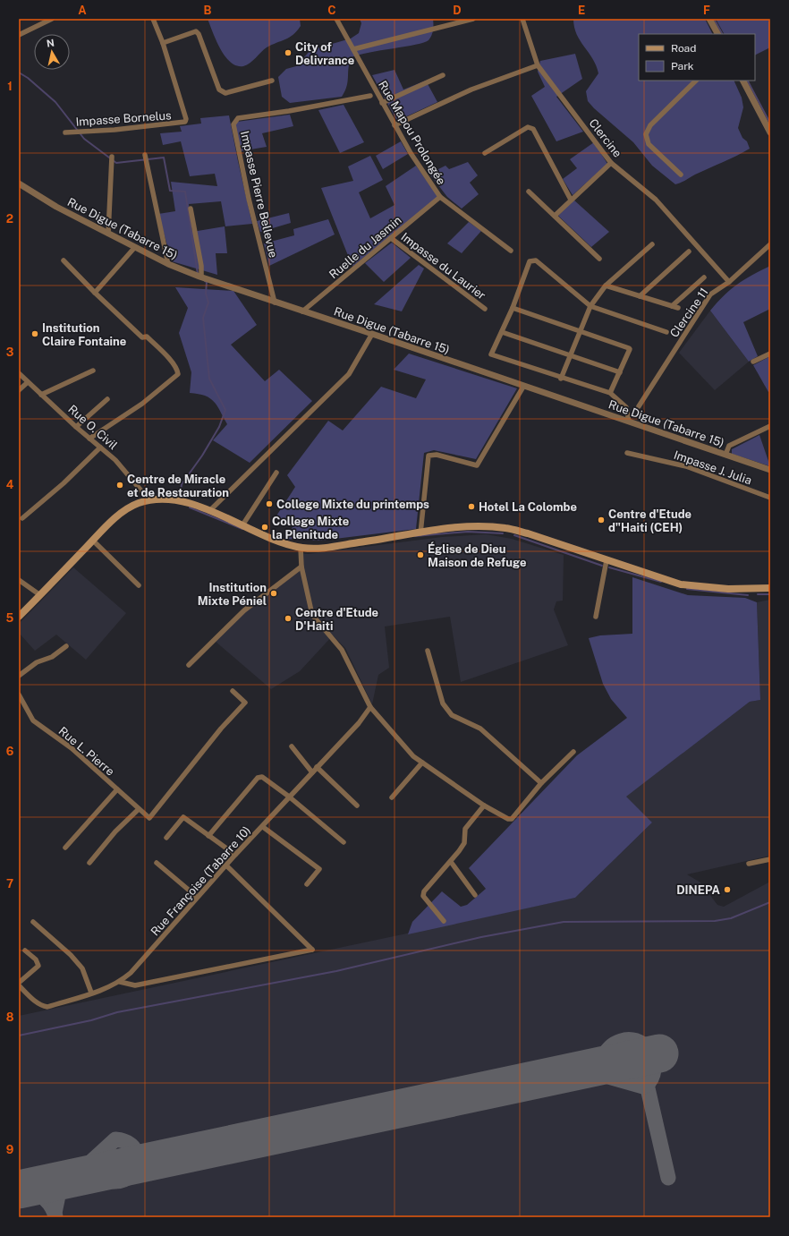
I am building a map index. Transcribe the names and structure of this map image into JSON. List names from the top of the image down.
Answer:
{
  "streets": {
    "street": [
      "Impasse Bornelus",
      "Rue Mapou Prolongée",
      "Clercine",
      "Impasse Pierre Bellevue",
      "Rue Digue (Tabarre 15)",
      "Ruelle du Jasmin",
      "Impasse du Laurier",
      "Clercine 11",
      "Rue O. Civil",
      "Impasse J. Julia",
      "Rue L. Pierre",
      "Rue Françoise (Tabarre 10)"
    ]
  },
  "crossings": [
    ["Rue Mapou Prolongée", "Ruelle du Jasmin"],
    ["Clercine", "Clercine 11"],
    ["Impasse Pierre Bellevue", "Rue Digue (Tabarre 15)"],
    ["Rue Digue (Tabarre 15)", "Ruelle du Jasmin"],
    ["Ruelle du Jasmin", "Impasse du Laurier"]
  ],
  "places": [
    "City of Delivrance",
    "Institution Claire Fontaine",
    "Centre de Miracle et de Restauration",
    "College Mixte du printemps",
    "Hotel La Colombe",
    "Centre d'Etude d\"Haiti (CEH)",
    "College Mixte la Plenitude",
    "Église de Dieu Maison de Refuge",
    "Institution Mixte Péniel",
    "Centre d'Etude D'Haiti",
    "DINEPA"
  ],
  "legend": ["Road", "Park"],
  "north": "top",
  "grid": {
    "columns": [
      "A",
      "B",
      "C",
      "D",
      "E",
      "F"
    ],
    "rows": [
      "1",
      "2",
      "3",
      "4",
      "5",
      "6",
      "7",
      "8",
      "9"
    ]
  }
}
